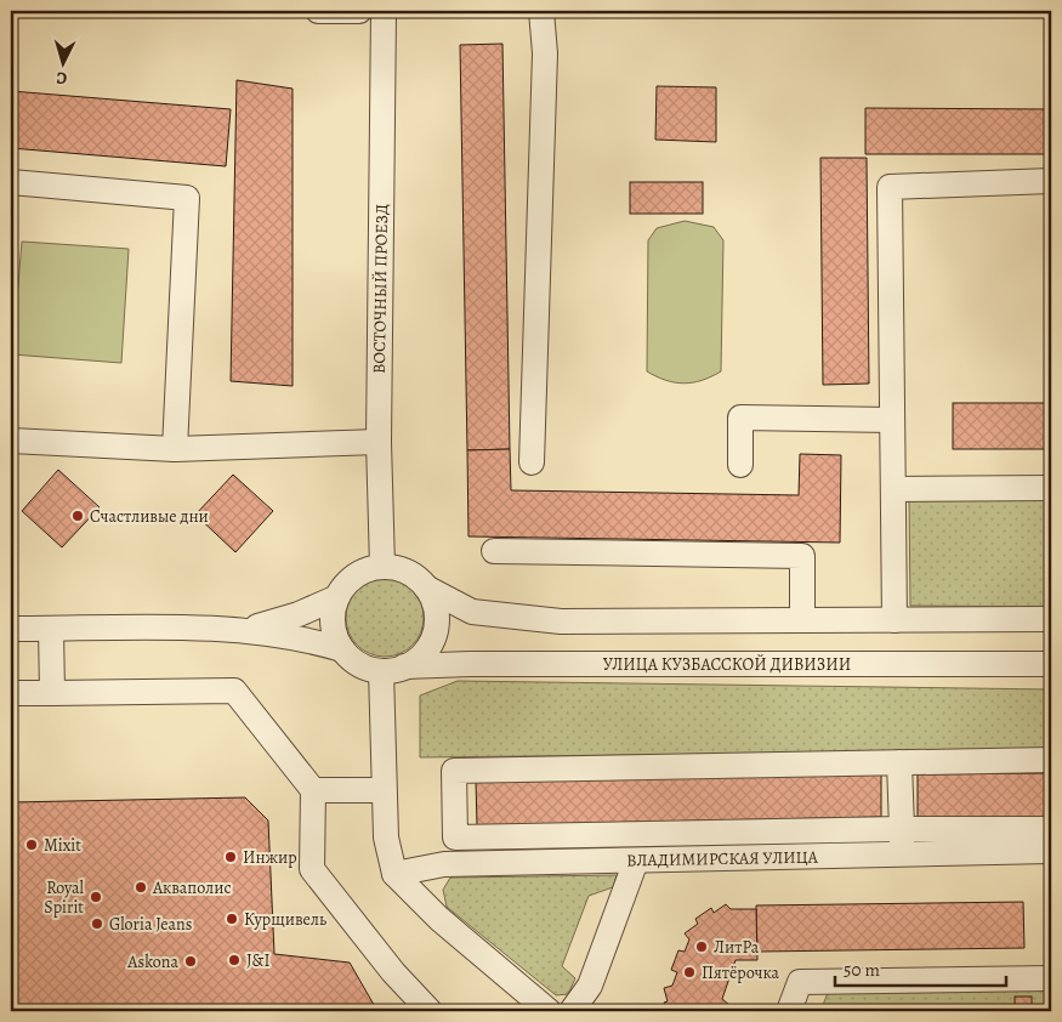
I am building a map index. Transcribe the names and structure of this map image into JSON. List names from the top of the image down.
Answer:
{
  "streets": {
    "street": ["ВОСТОЧНЫЙ ПРОЕЗД", "УЛИЦА КУЗБАССКОЙ ДИВИЗИИ", "ВЛАДИМИРСКАЯ УЛИЦА"]
  },
  "crossings": [
    ["ВОСТОЧНЫЙ ПРОЕЗД", "УЛИЦА КУЗБАССКОЙ ДИВИЗИИ"]
  ],
  "places": [
    "Счастливые дни",
    "Mixit",
    "Инжир",
    "Акваполис",
    "Royal Spirit",
    "Курщивель",
    "Gloria Jeans",
    "ЛитРа",
    "J&I",
    "Askona",
    "Пятёрочка"
  ],
  "scale_bar": "50 m",
  "north": "bottom"
}
